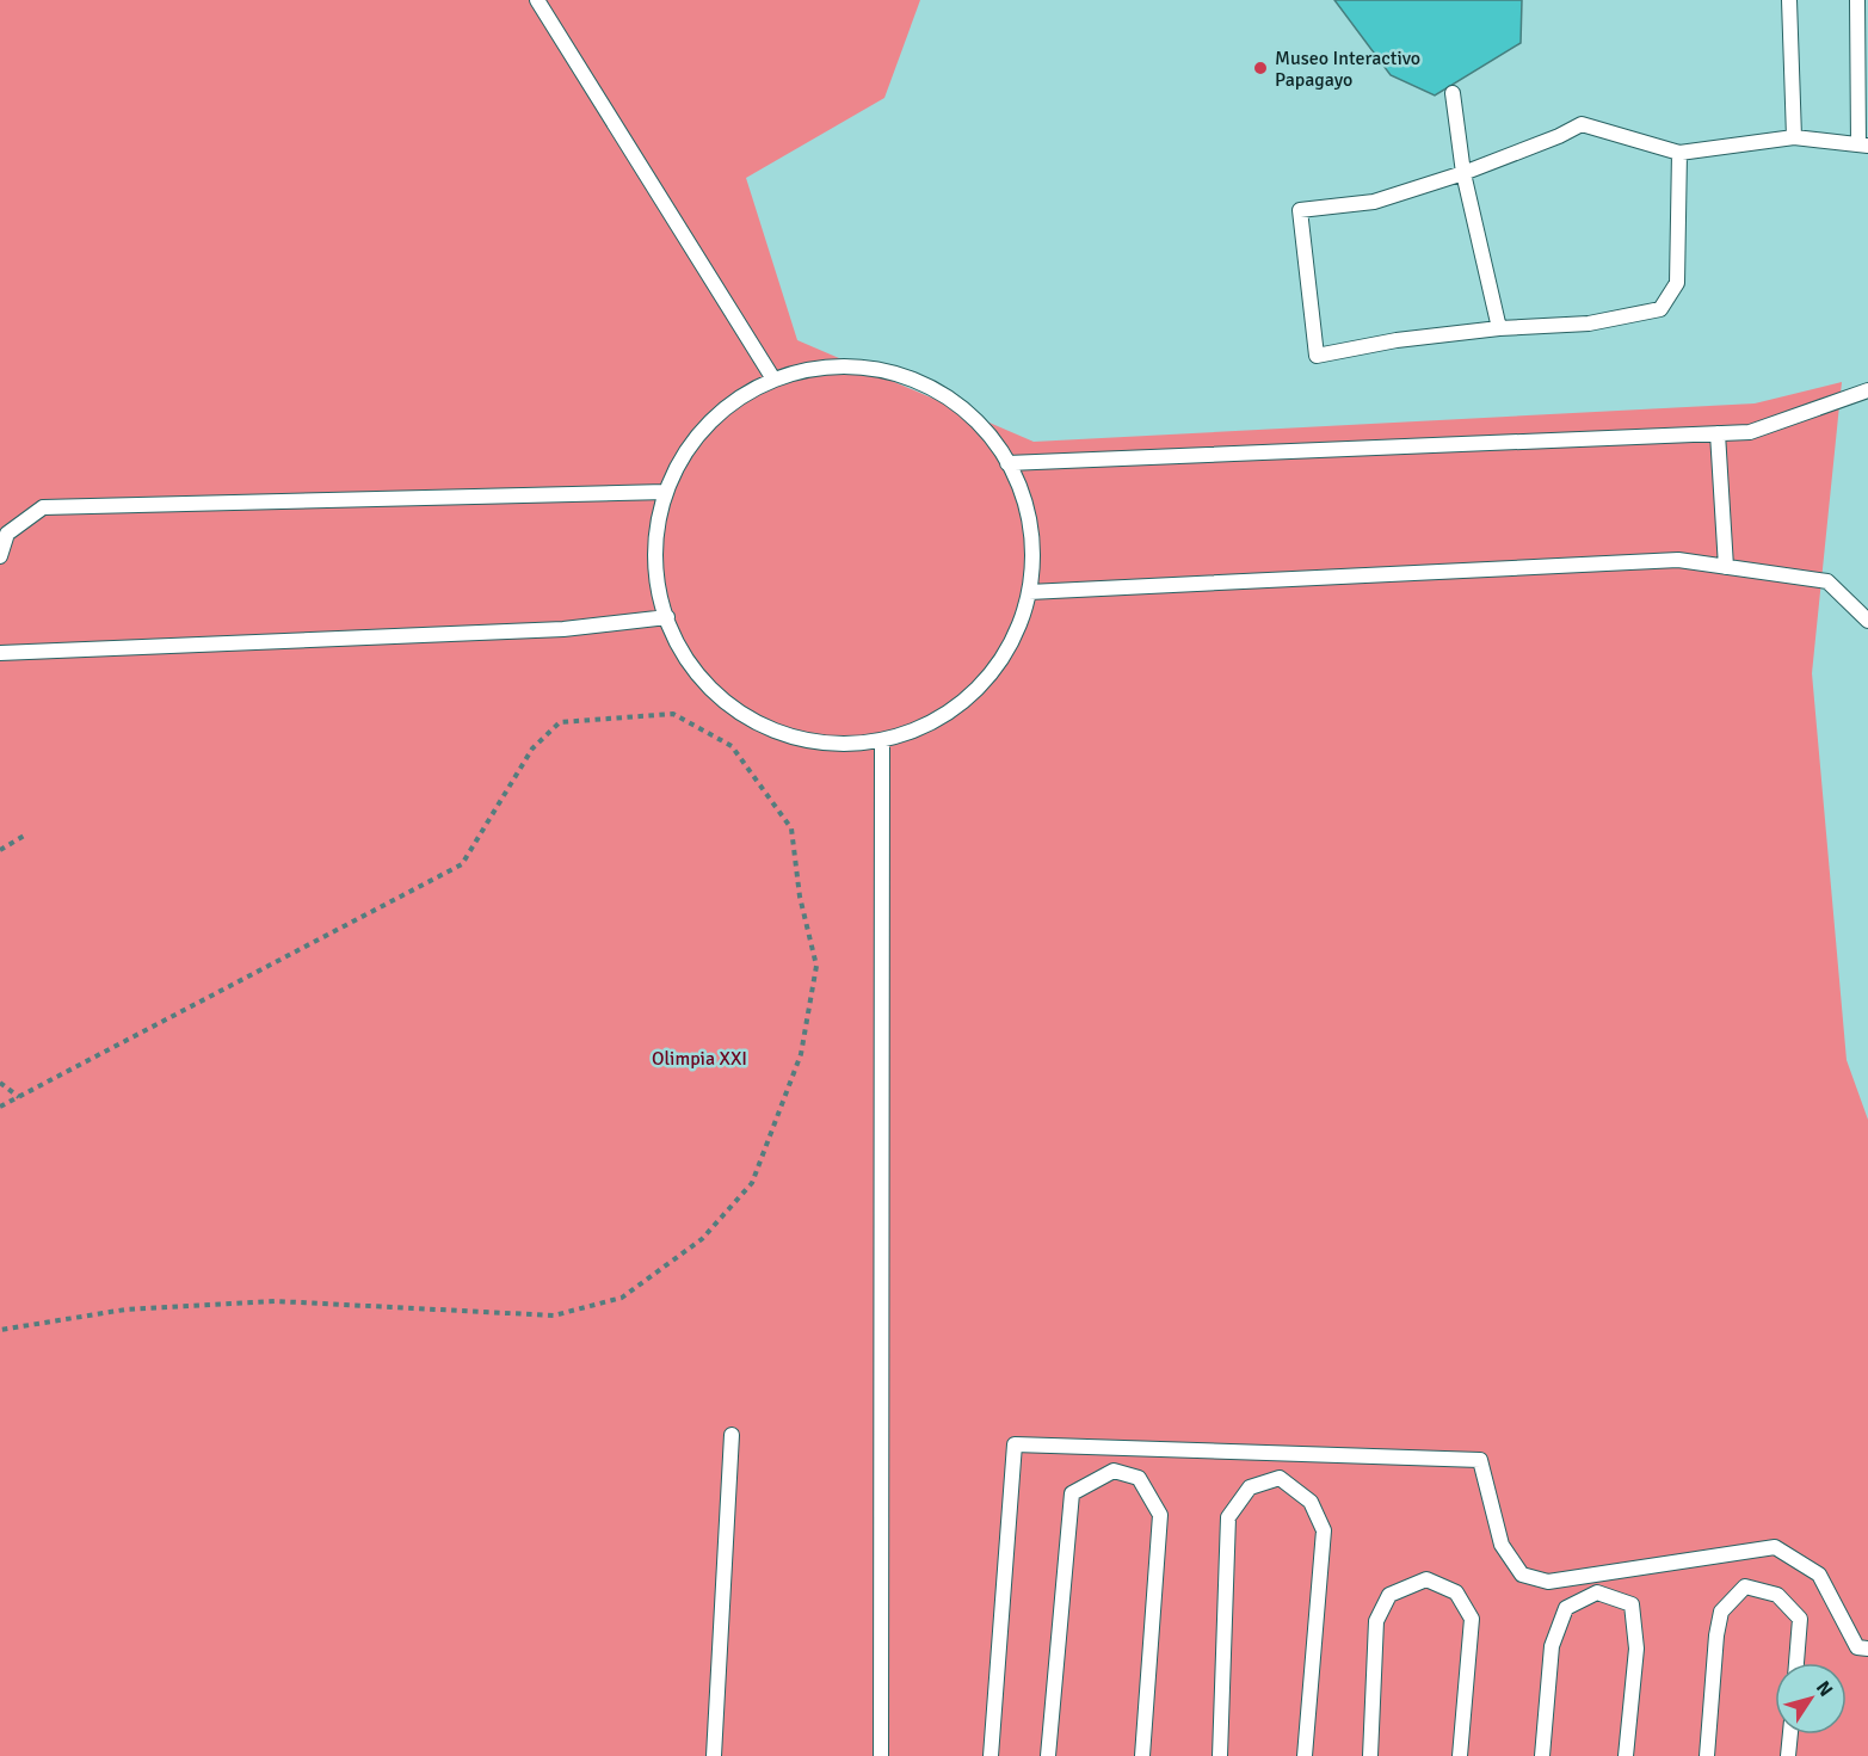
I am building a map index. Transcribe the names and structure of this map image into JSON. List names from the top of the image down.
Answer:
{
  "parks": ["Olimpia XXI"],
  "places": ["Museo Interactivo Papagayo"],
  "north": "top right"
}
